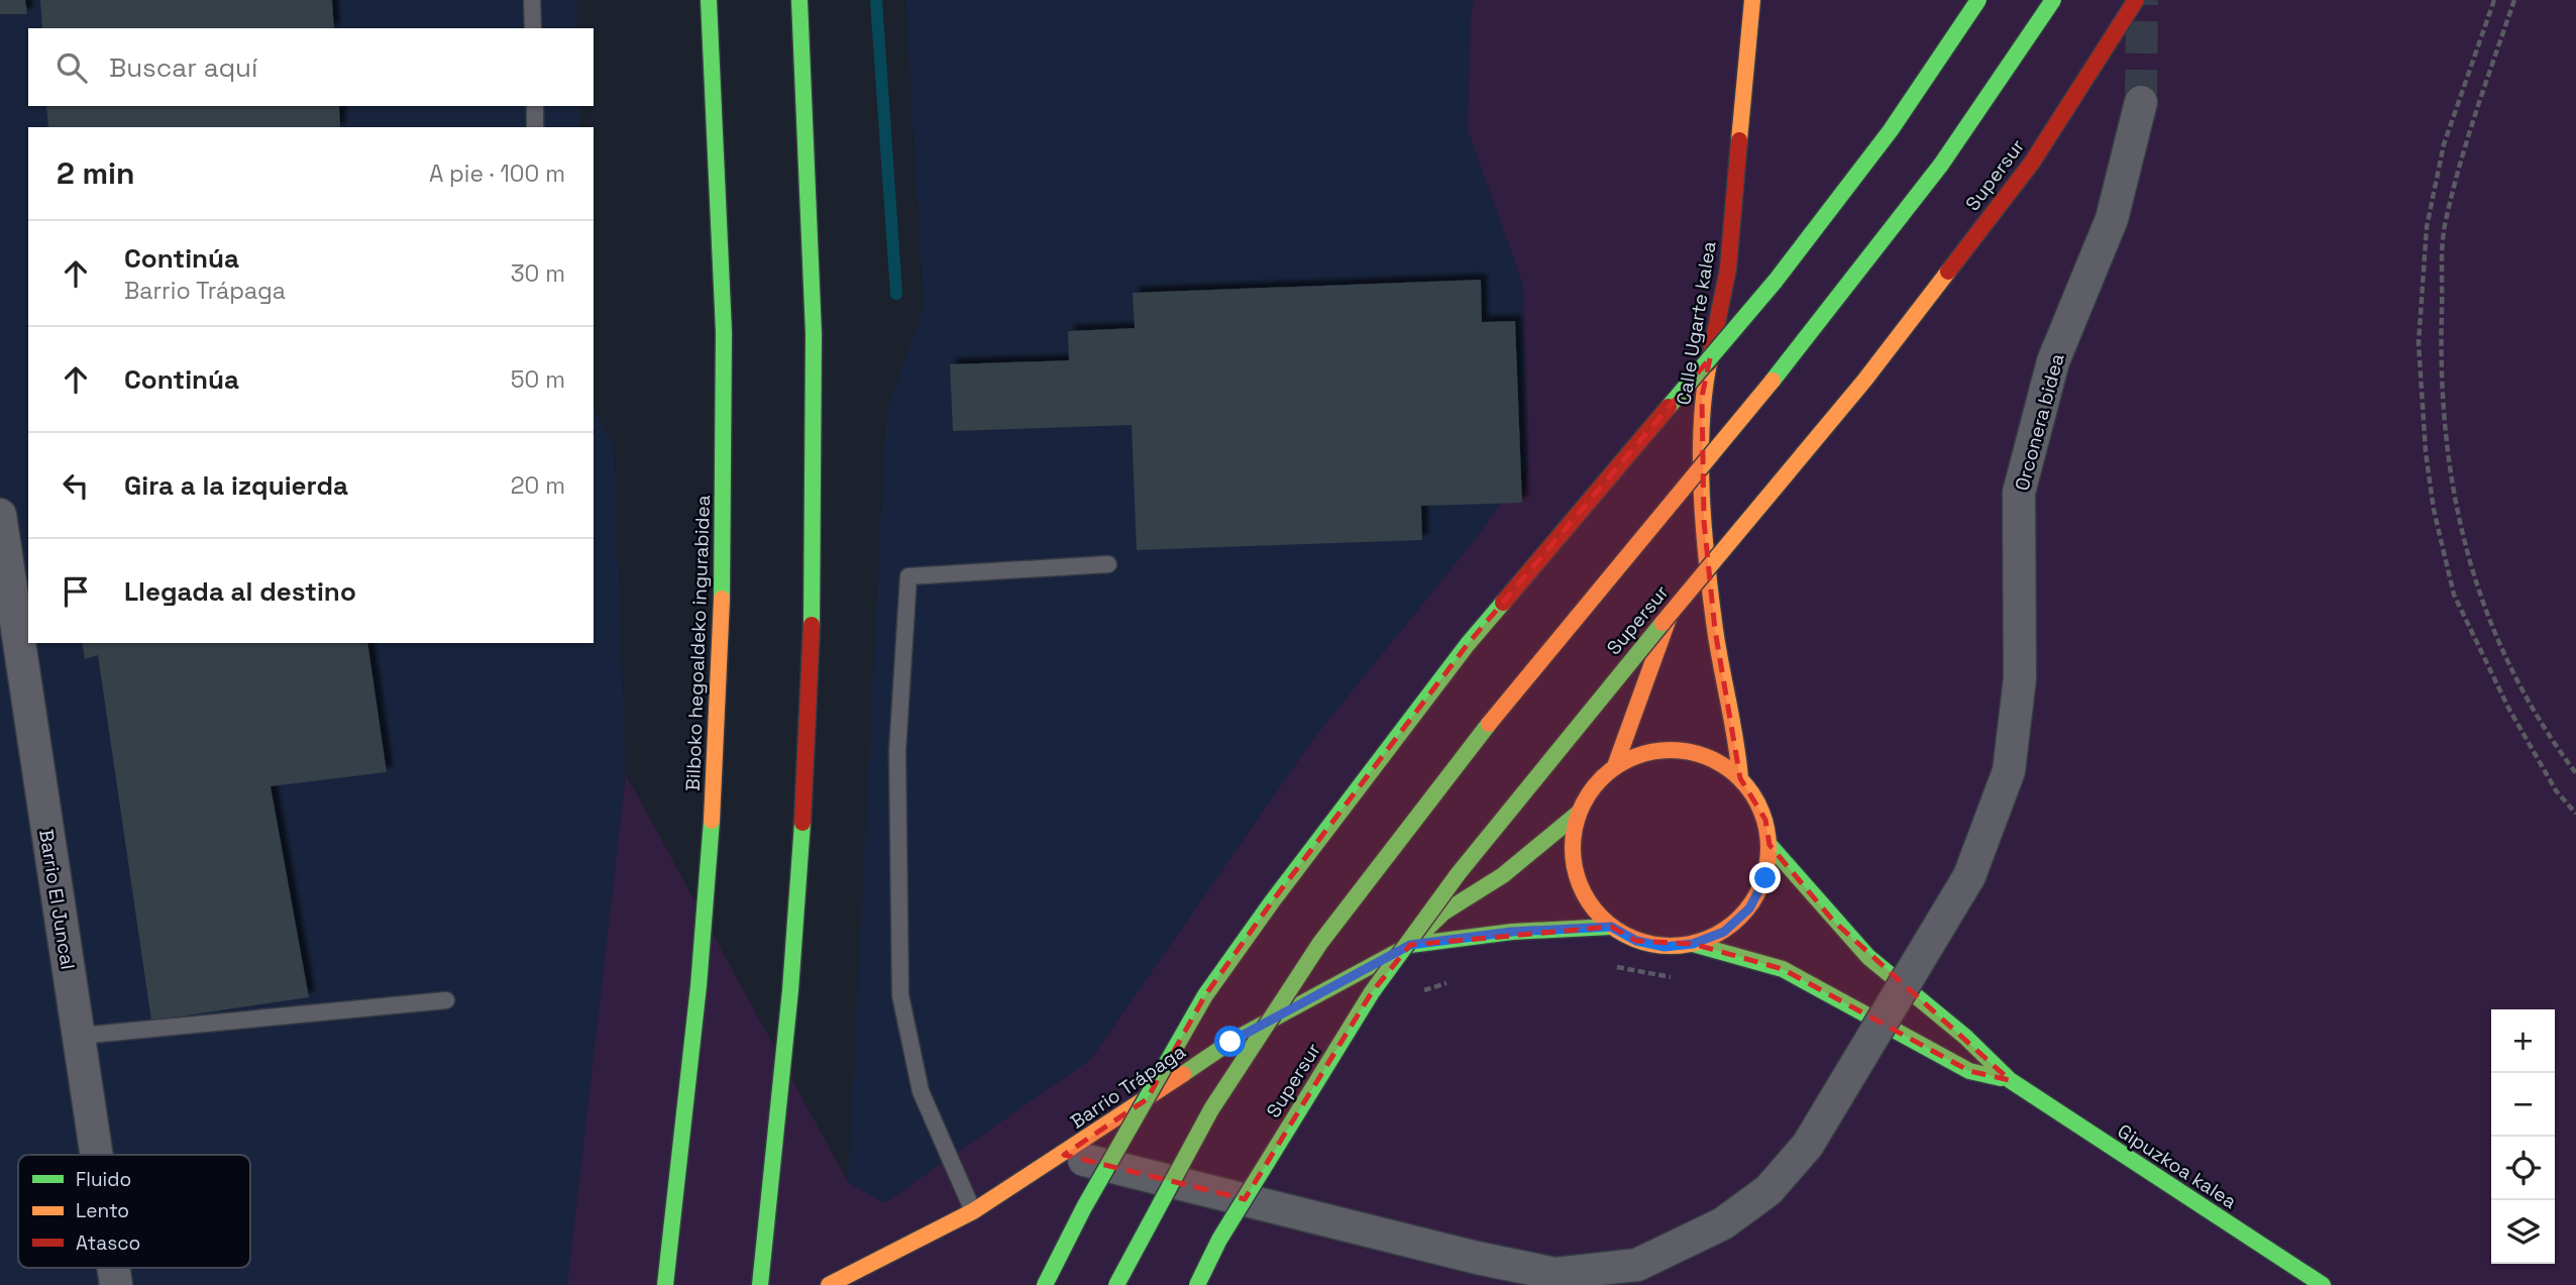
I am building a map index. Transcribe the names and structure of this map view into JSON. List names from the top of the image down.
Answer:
{
  "streets": {
    "main road": [
      "Supersur",
      "Calle Ugarte kalea",
      "Bilboko hegoaldeko ingurabidea",
      "Barrio Trápaga",
      "Gipuzkoa kalea"
    ],
    "street": ["Orconera bidea", "Barrio El Juncal"]
  },
  "crossings": [
    ["Calle Ugarte kalea", "Barrio Trápaga"],
    ["Orconera bidea", "Barrio Trápaga"]
  ],
  "legend": ["Fluido", "Lento", "Atasco"],
  "page": {
    "search": "Buscar aquí",
    "heading": ["2 min", "A pie · 100 m"],
    "list": [
      ["Continúa", "Barrio Trápaga", "30 m"],
      ["Continúa", "50 m"],
      ["Gira a la izquierda", "20 m"],
      "Llegada al destino"
    ],
    "map_buttons": ["+", "−"]
  }
}
